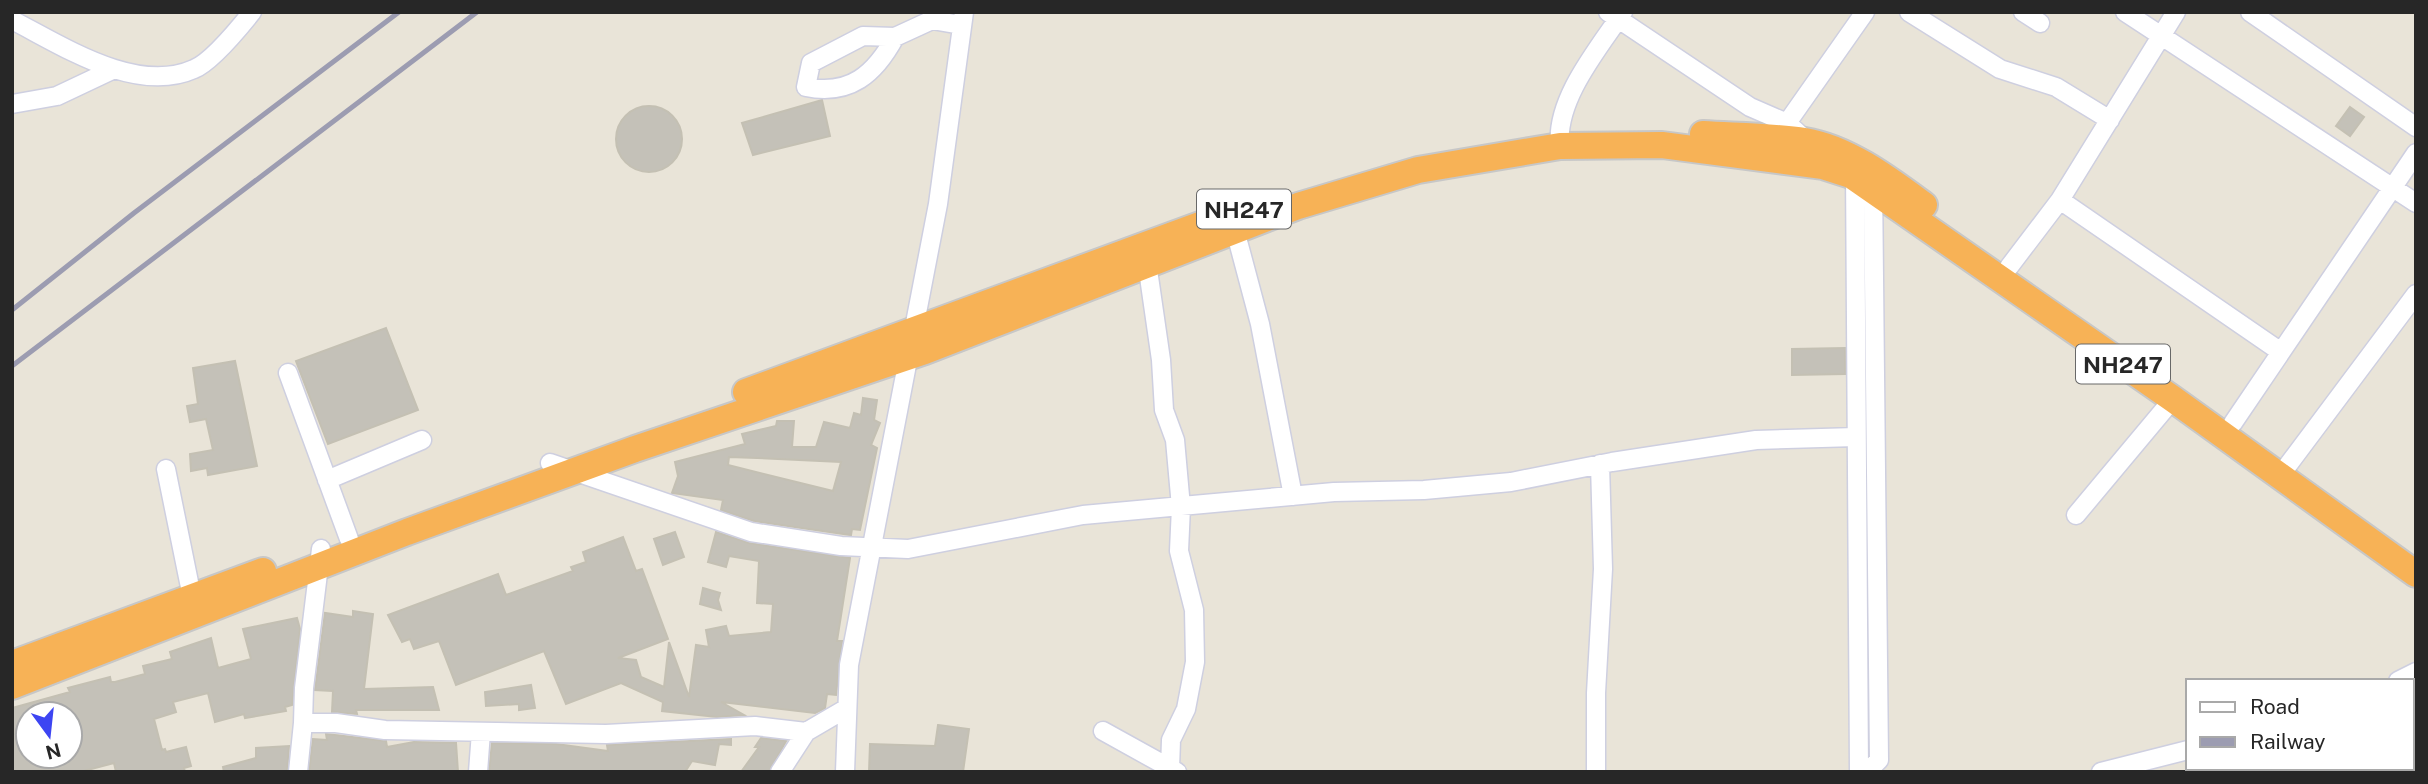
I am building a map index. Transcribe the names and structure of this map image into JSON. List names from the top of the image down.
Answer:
{
  "streets": {
    "highway": ["NH247"]
  },
  "legend": ["Road", "Railway"],
  "north": "bottom"
}
